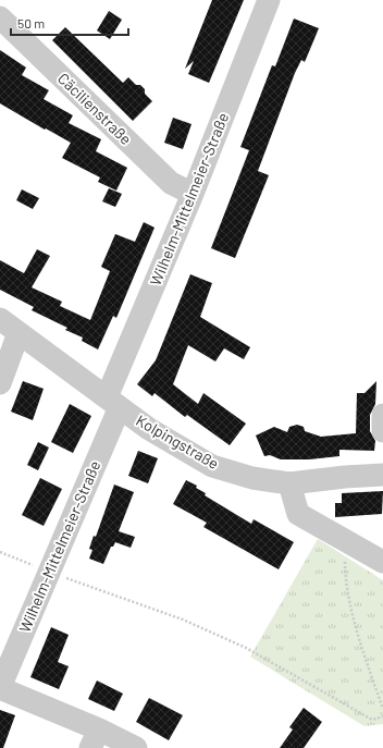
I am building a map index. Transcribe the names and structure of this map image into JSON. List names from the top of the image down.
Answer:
{
  "streets": {
    "street": ["Cäcilienstraße", "Wilhelm-Mittelmeier-Straße", "Kolpingstraße"]
  },
  "crossings": [
    ["Cäcilienstraße", "Wilhelm-Mittelmeier-Straße"],
    ["Wilhelm-Mittelmeier-Straße", "Kolpingstraße"]
  ],
  "scale_bar": "50 m"
}
